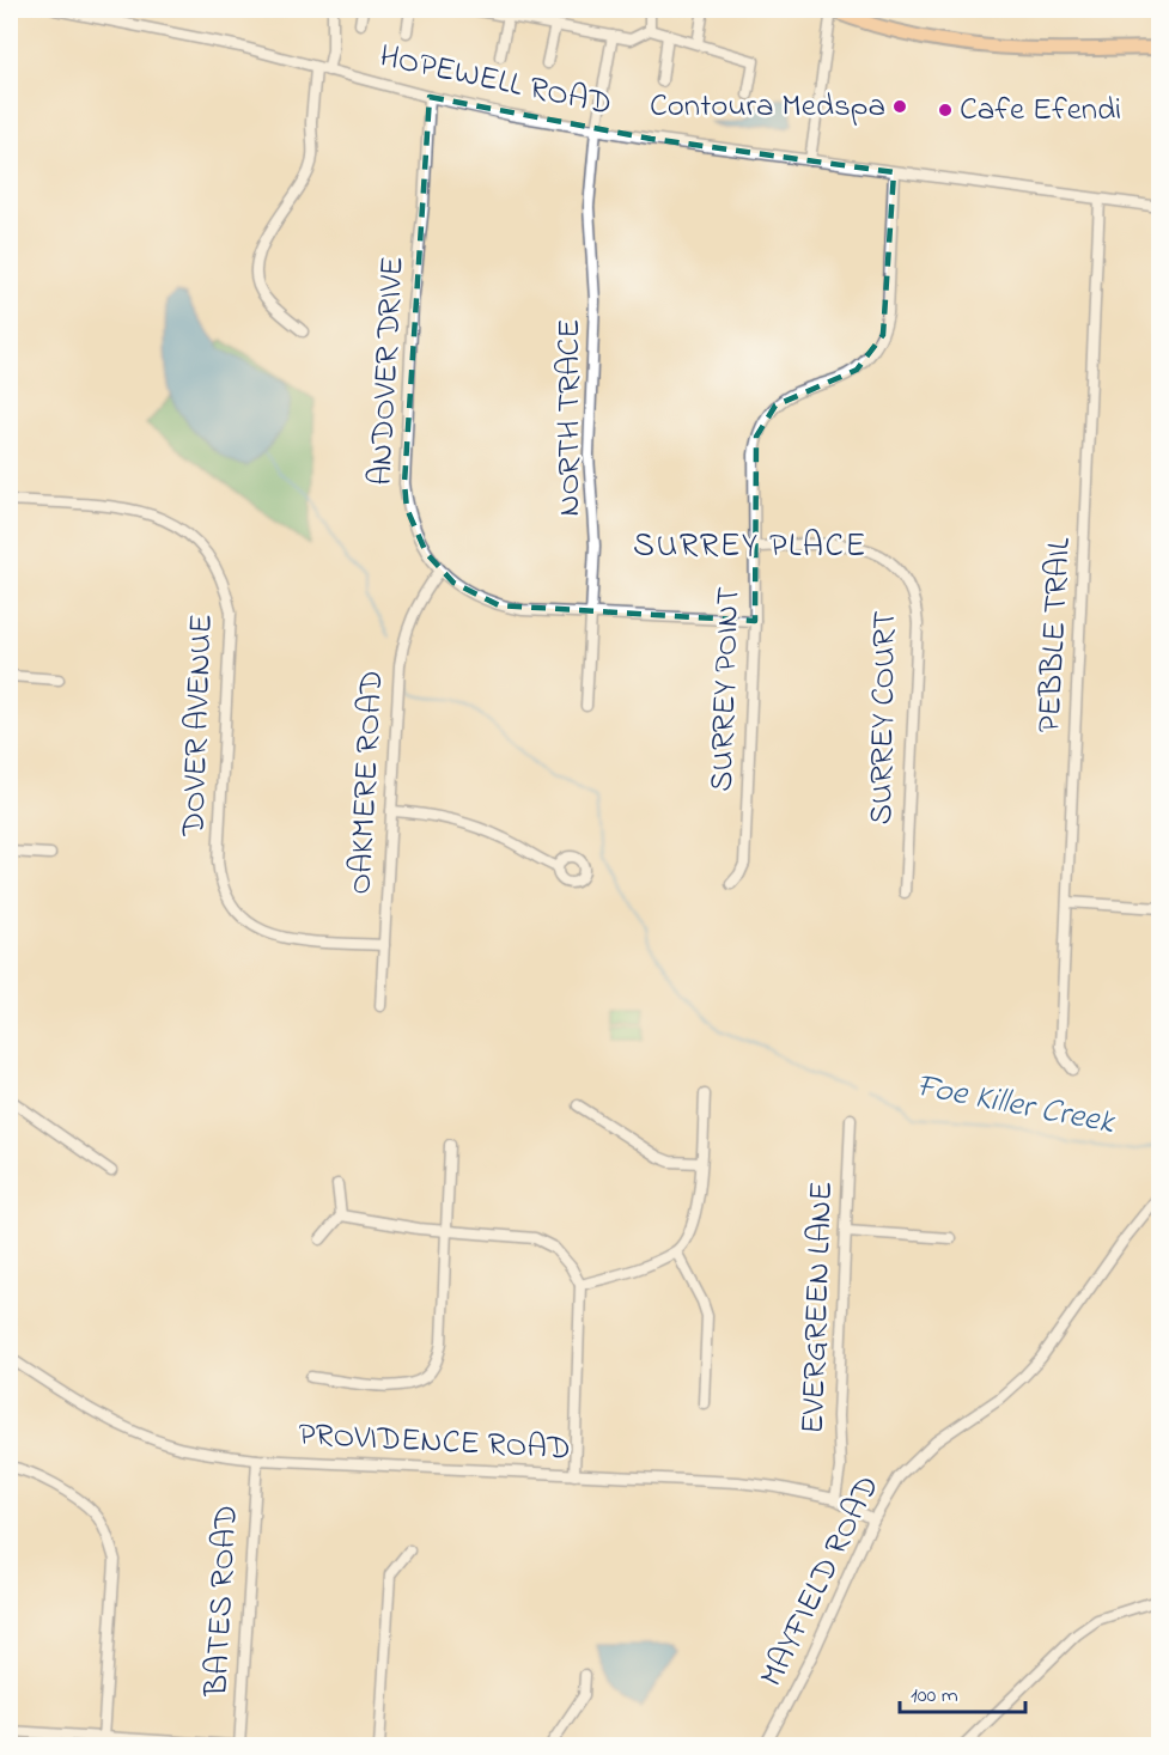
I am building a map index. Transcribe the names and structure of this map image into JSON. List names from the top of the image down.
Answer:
{
  "streets": {
    "street": [
      "HOPEWELL ROAD",
      "ANDOVER DRIVE",
      "NORTH TRACE",
      "PEBBLE TRAIL",
      "SURREY POINT",
      "SURREY COURT",
      "DOVER AVENUE",
      "OAKMERE ROAD",
      "EVERGREEN LANE",
      "PROVIDENCE ROAD",
      "MAYFIELD ROAD",
      "BATES ROAD"
    ]
  },
  "crossings": [
    ["HOPEWELL ROAD", "ANDOVER DRIVE"],
    ["HOPEWELL ROAD", "NORTH TRACE"],
    ["HOPEWELL ROAD", "PEBBLE TRAIL"],
    ["HOPEWELL ROAD", "SURREY POINT"],
    ["ANDOVER DRIVE", "NORTH TRACE"],
    ["ANDOVER DRIVE", "SURREY POINT"],
    ["ANDOVER DRIVE", "OAKMERE ROAD"],
    ["SURREY POINT", "SURREY COURT"],
    ["DOVER AVENUE", "OAKMERE ROAD"],
    ["EVERGREEN LANE", "PROVIDENCE ROAD"],
    ["PROVIDENCE ROAD", "MAYFIELD ROAD"],
    ["PROVIDENCE ROAD", "BATES ROAD"]
  ],
  "districts": ["SURREY PLACE"],
  "water": ["Foe Killer Creek"],
  "places": ["Contoura Medspa", "Cafe Efendi"],
  "scale_bar": "100 m"
}
